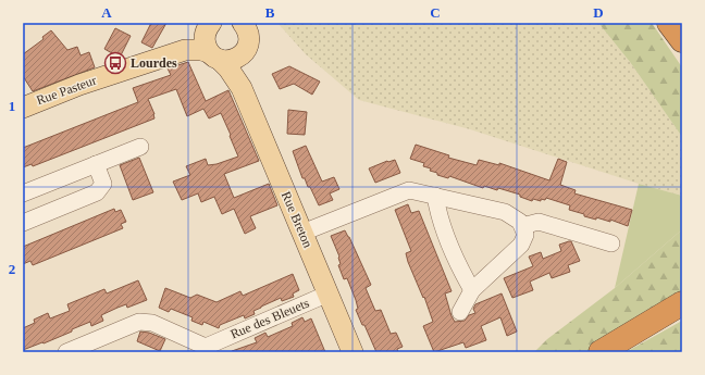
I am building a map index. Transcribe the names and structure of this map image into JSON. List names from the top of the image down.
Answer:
{
  "streets": {
    "main road": ["Rue Pasteur", "Rue Breton"],
    "street": ["Rue des Bleuets"]
  },
  "crossings": [
    ["Rue Pasteur", "Rue Breton"],
    ["Rue Breton", "Rue des Bleuets"]
  ],
  "places": {
    "bus stop": ["Lourdes"]
  },
  "grid": {
    "columns": [
      "A",
      "B",
      "C",
      "D"
    ],
    "rows": ["1", "2"]
  }
}
